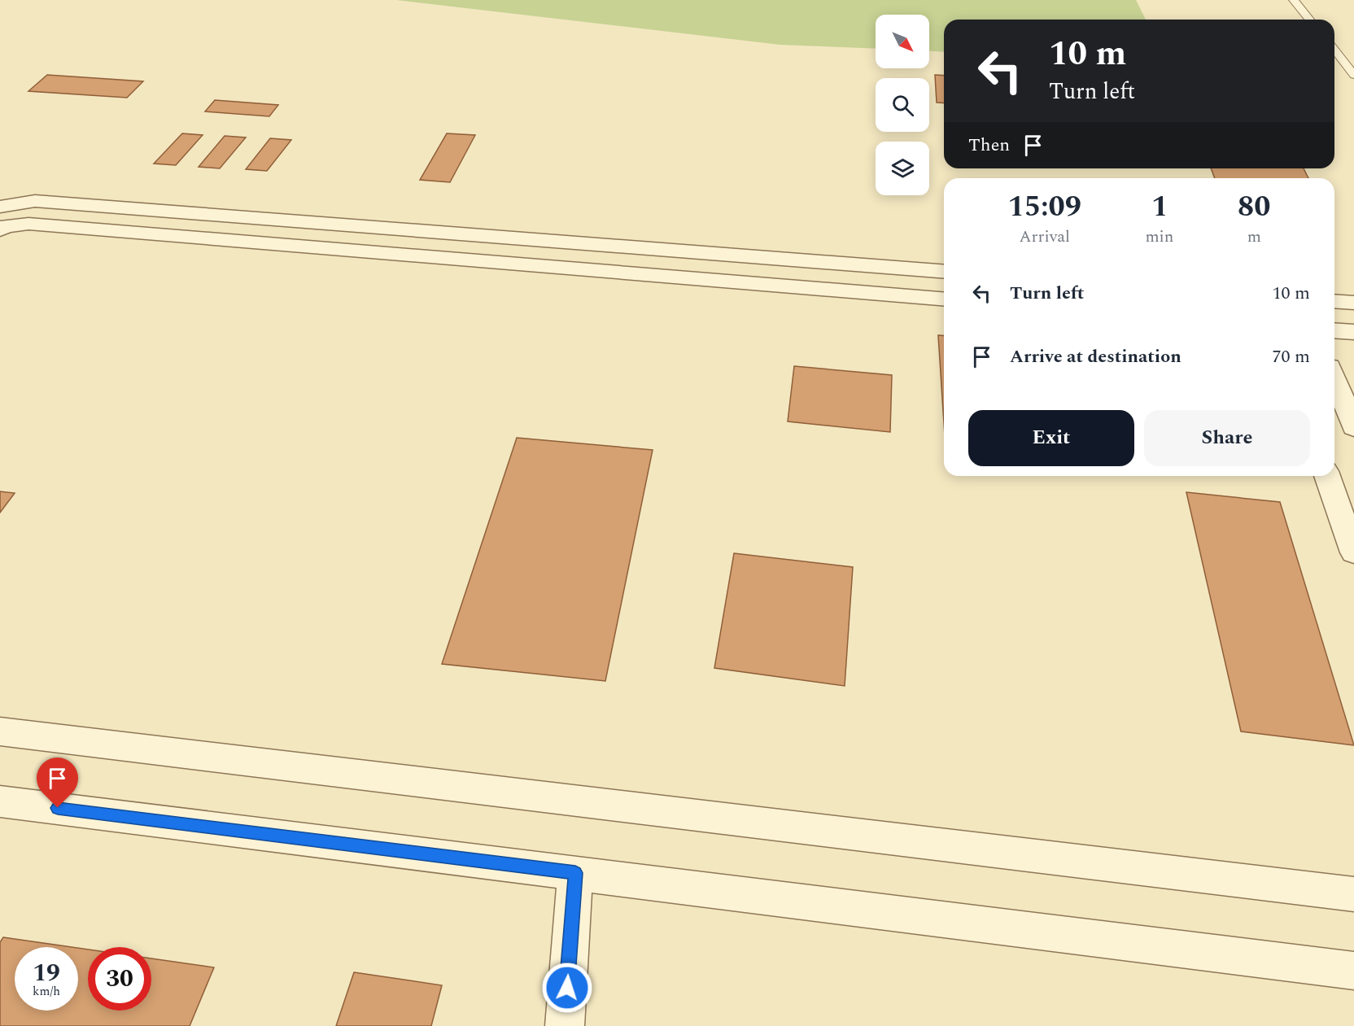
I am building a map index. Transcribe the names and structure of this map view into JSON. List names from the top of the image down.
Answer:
{
  "north": "bottom right",
  "page": {
    "turn": ["10 m", "Turn left"],
    "then": "Then",
    "eta": [
      "15:09",
      "Arrival",
      "1",
      "min",
      "80",
      "m"
    ],
    "list": [
      {
        "name": "Turn left",
        "value": "10 m"
      },
      {
        "name": "Arrive at destination",
        "value": "70 m"
      }
    ],
    "buttons": ["Exit", "Share"],
    "speed": "19 km/h",
    "limit": "30"
  }
}
